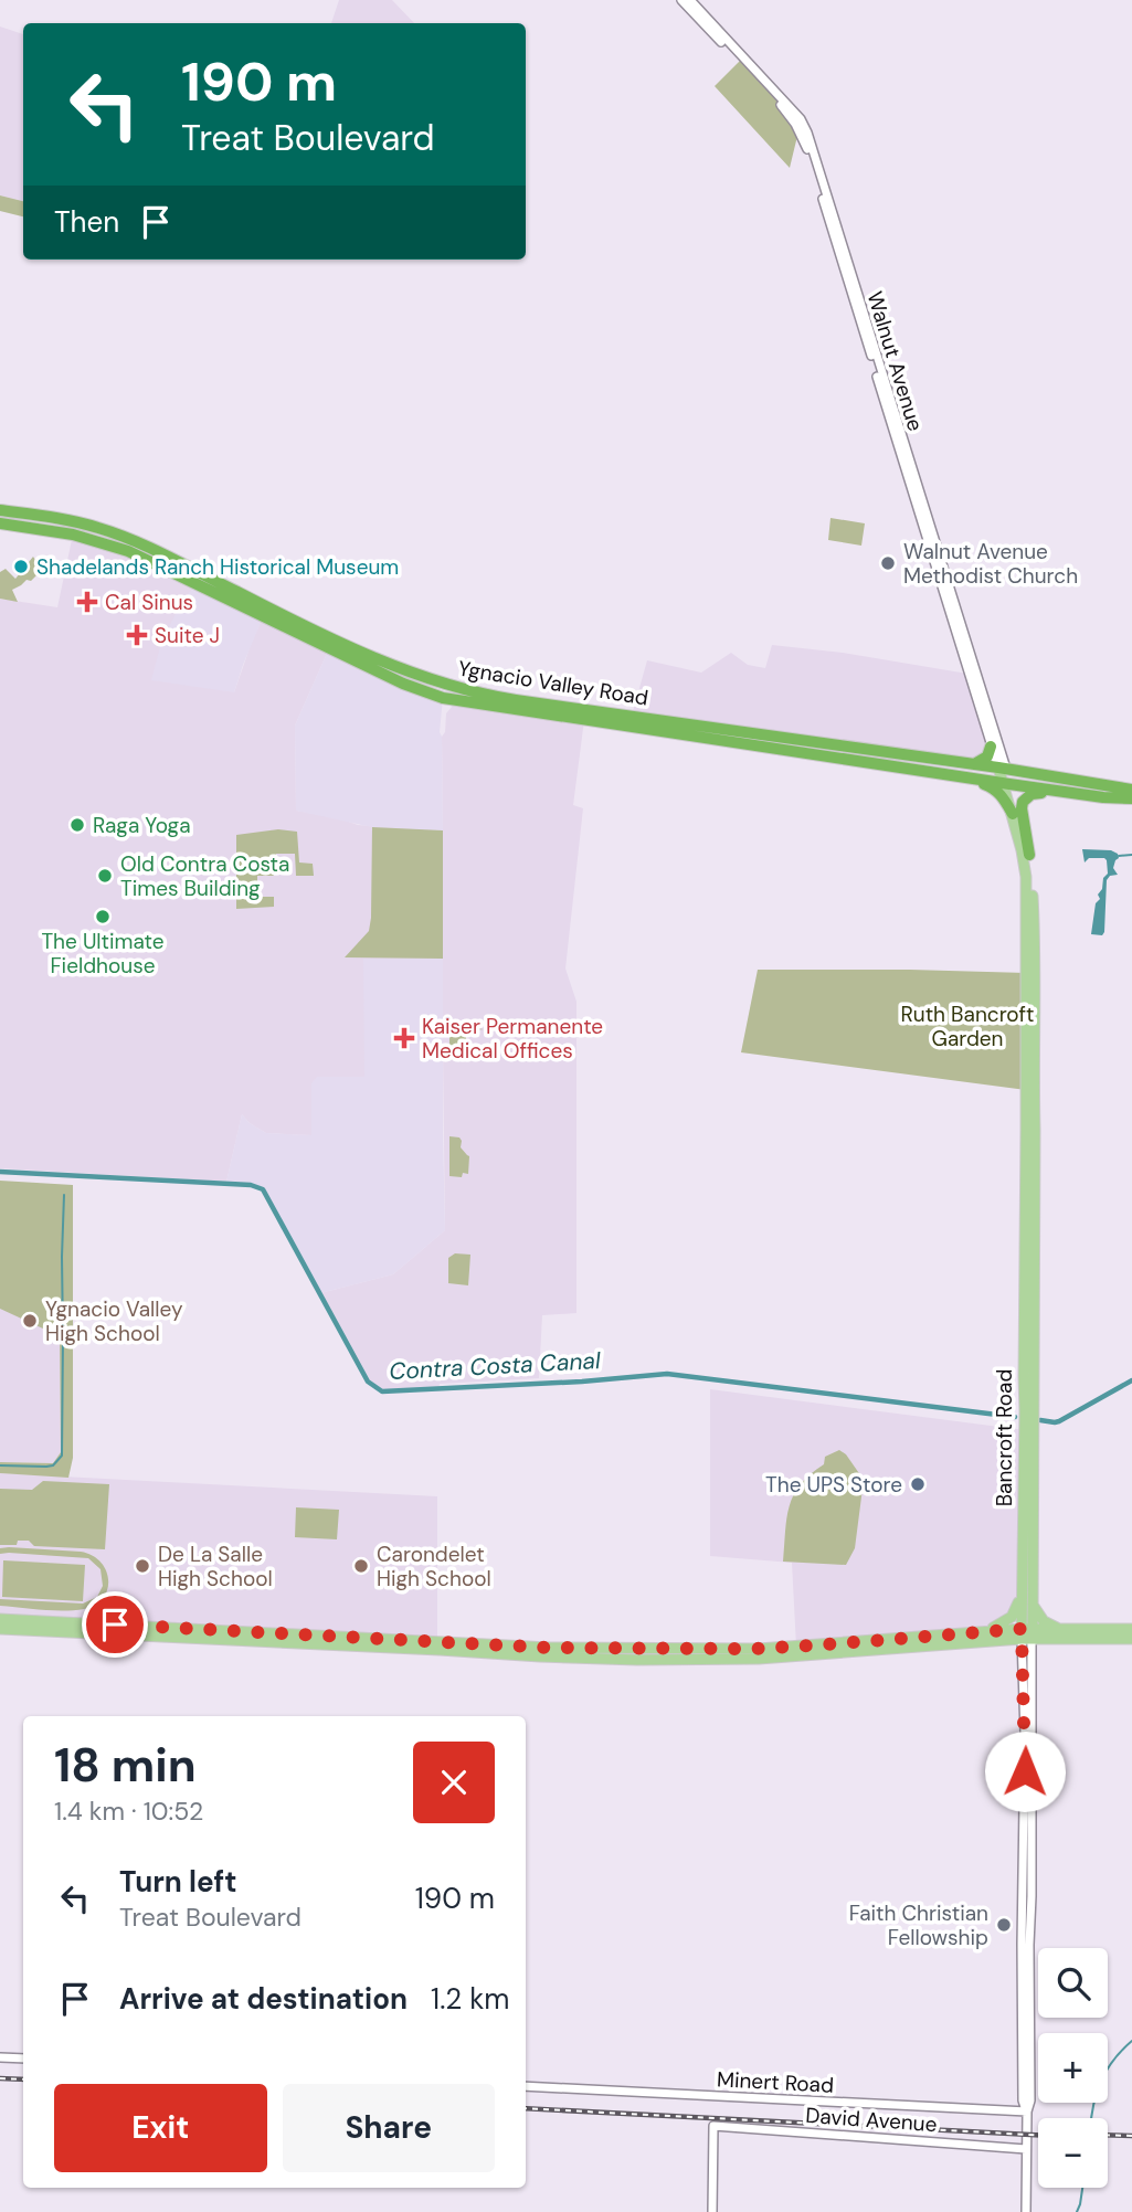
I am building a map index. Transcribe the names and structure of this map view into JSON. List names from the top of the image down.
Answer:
{
  "streets": {
    "highway": ["Ygnacio Valley Road"],
    "main road": ["Bancroft Road"],
    "street": ["Walnut Avenue", "Minert Road", "David Avenue"]
  },
  "crossings": [
    ["Walnut Avenue", "Ygnacio Valley Road"],
    ["Walnut Avenue", "Bancroft Road"],
    ["Ygnacio Valley Road", "Bancroft Road"],
    ["Bancroft Road", "Minert Road"],
    ["Bancroft Road", "David Avenue"]
  ],
  "water": ["Contra Costa Canal"],
  "parks": ["Ruth Bancroft Garden"],
  "places": {
    "other": [
      "Walnut Avenue Methodist Church",
      "Shadelands Ranch Historical Museum",
      "Raga Yoga",
      "Old Contra Costa Times Building",
      "The Ultimate Fieldhouse",
      "Ygnacio Valley High School",
      "The UPS Store",
      "De La Salle High School",
      "Carondelet High School",
      "Faith Christian Fellowship"
    ],
    "health": ["Cal Sinus", "Suite J", "Kaiser Permanente Medical Offices"]
  },
  "page": {
    "turn": ["190 m", "Treat Boulevard"],
    "then": "Then",
    "heading": ["18 min", "1.4 km · 10:52"],
    "list": [
      {
        "name": "Turn left",
        "note": "Treat Boulevard",
        "value": "190 m"
      },
      {
        "name": "Arrive at destination",
        "value": "1.2 km"
      }
    ],
    "map_buttons": ["+", "−"],
    "buttons": ["Exit", "Share"]
  }
}
